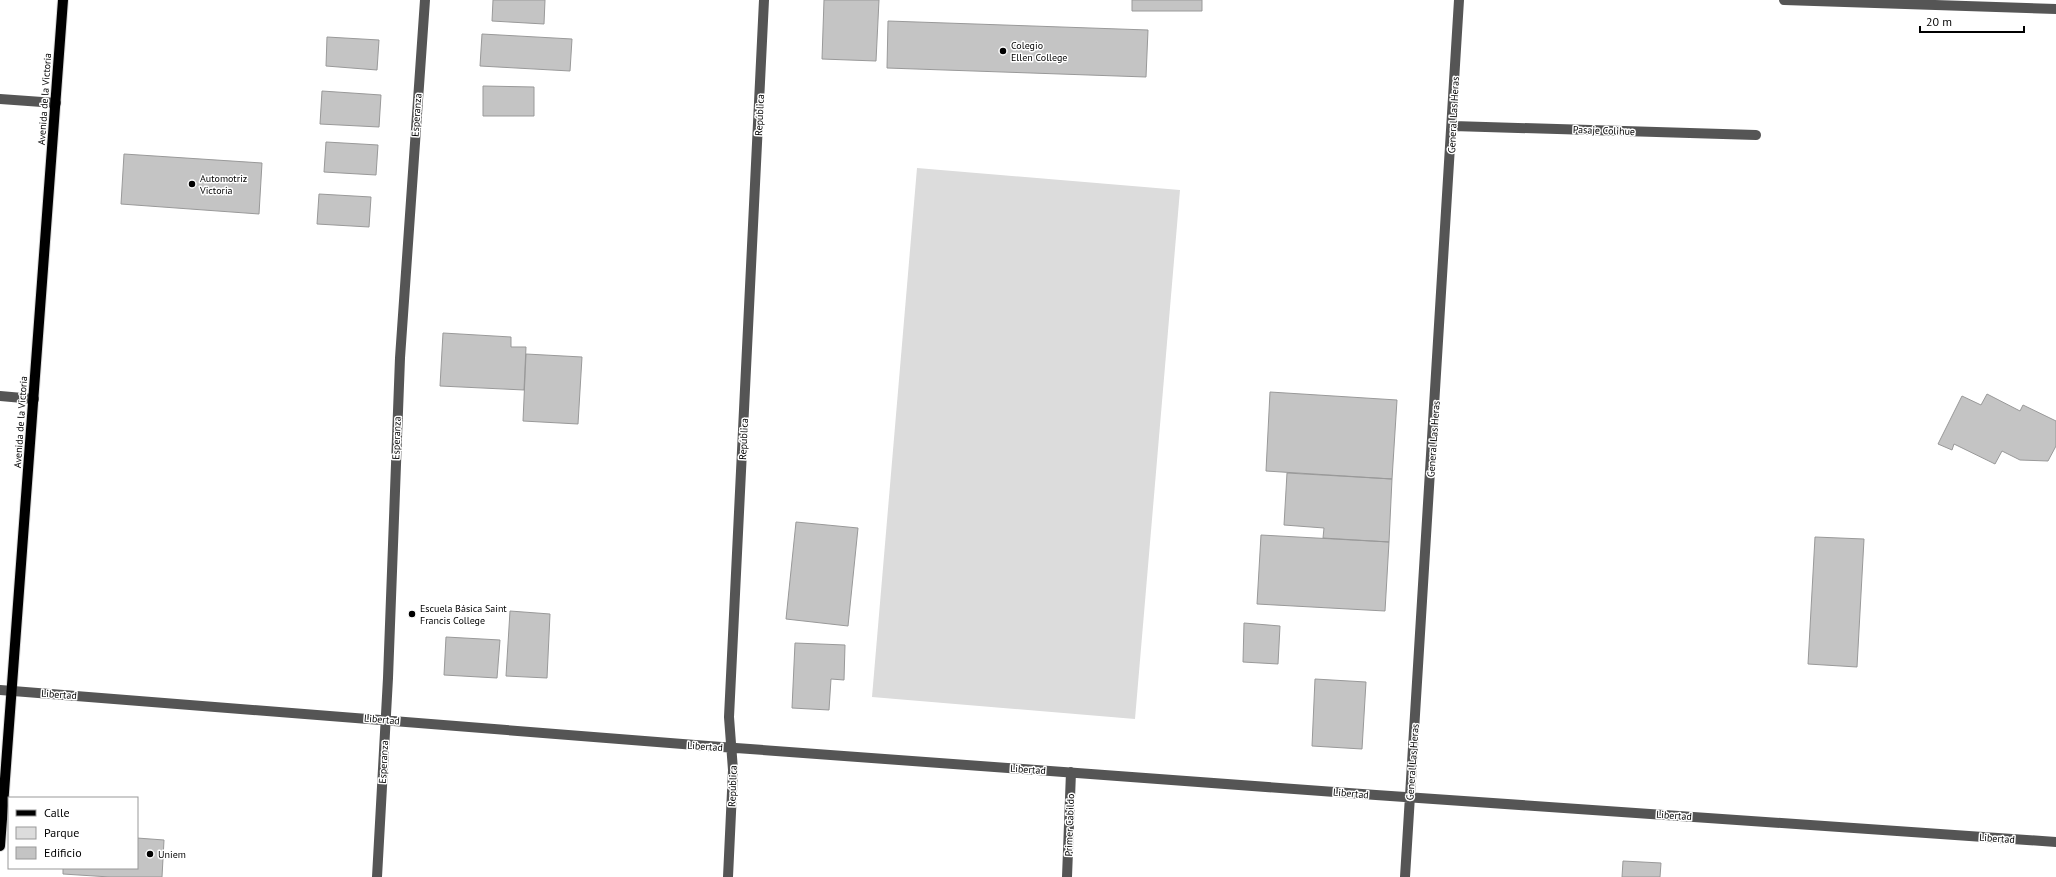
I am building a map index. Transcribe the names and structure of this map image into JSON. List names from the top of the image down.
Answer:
{
  "streets": {
    "main road": ["Avenida de la Victoria"],
    "street": [
      "Esperanza",
      "República",
      "General Las Heras",
      "Pasaje Colihue",
      "Libertad",
      "Primer Cabildo"
    ]
  },
  "crossings": [
    ["Avenida de la Victoria", "Libertad"],
    ["Esperanza", "Libertad"],
    ["República", "Libertad"],
    ["General Las Heras", "Pasaje Colihue"],
    ["General Las Heras", "Libertad"],
    ["Libertad", "Primer Cabildo"]
  ],
  "places": [
    "Colegio Ellen College",
    "Automotriz Victoria",
    "Escuela Básica Saint Francis College",
    "Uniem"
  ],
  "legend": ["Calle", "Parque", "Edificio"],
  "scale_bar": "20 m"
}
